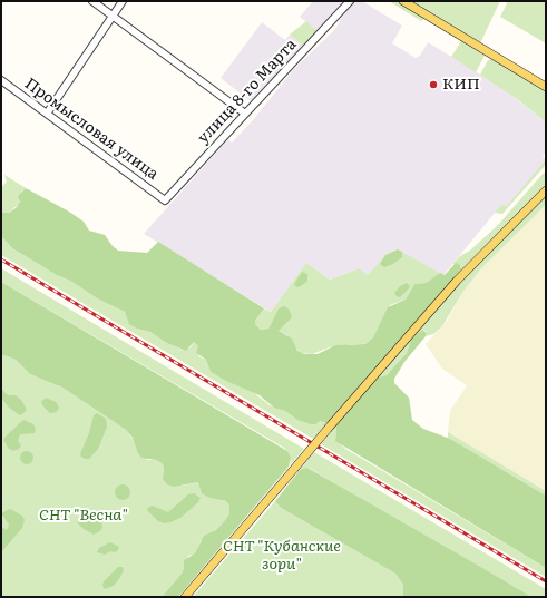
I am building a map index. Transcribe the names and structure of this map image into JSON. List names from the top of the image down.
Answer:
{
  "streets": {
    "street": ["улица 8-го Марта", "Промысловая улица"]
  },
  "crossings": [
    ["улица 8-го Марта", "Промысловая улица"]
  ],
  "parks": ["СНТ \"Весна\"", "СНТ \"Кубанские зори\""],
  "places": ["КИП"]
}
